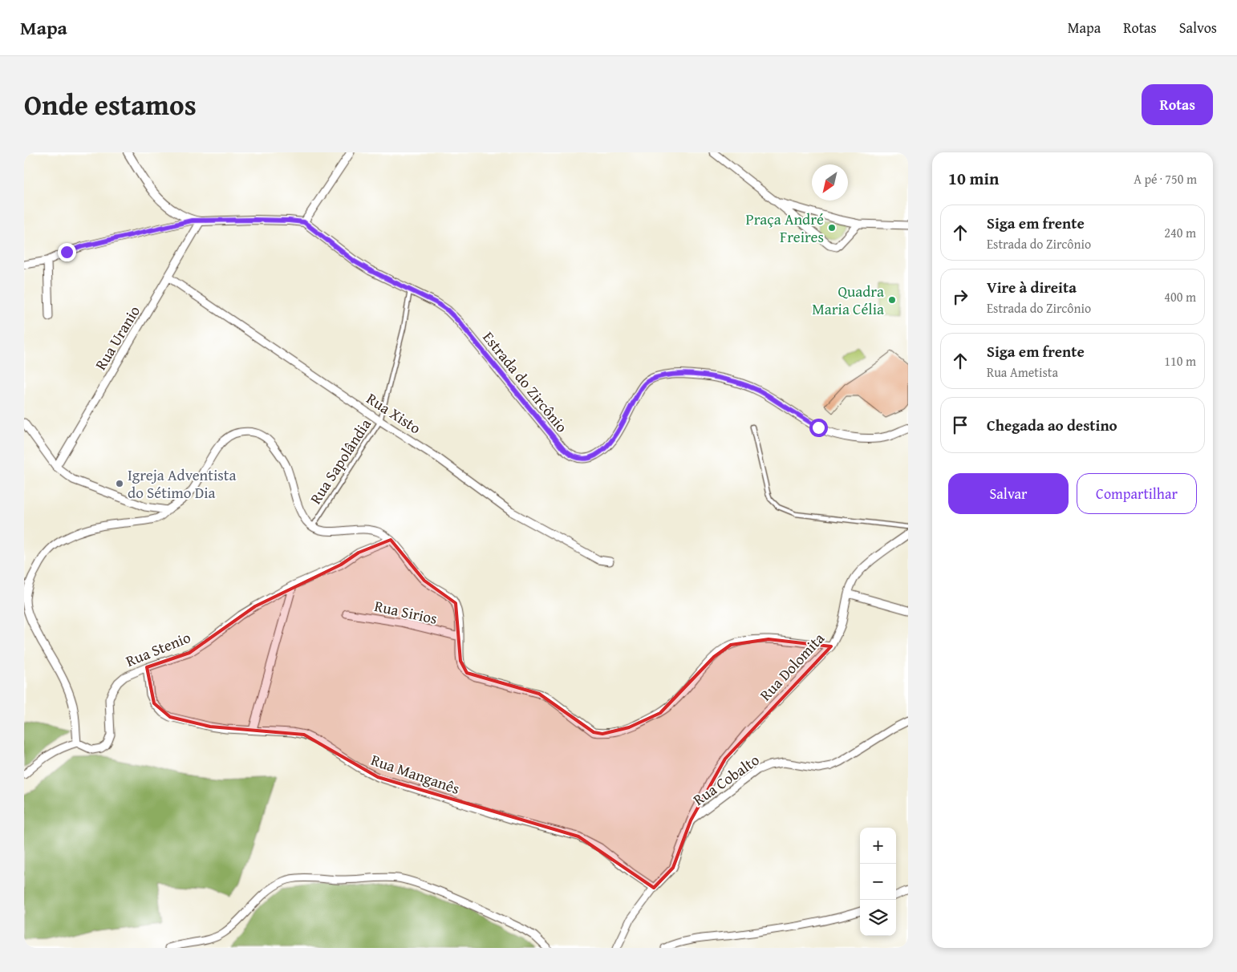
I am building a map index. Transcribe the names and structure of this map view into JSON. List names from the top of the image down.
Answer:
{
  "streets": {
    "street": [
      "Rua Uranio",
      "Estrada do Zircônio",
      "Rua Xisto",
      "Rua Sirios",
      "Rua Stenio",
      "Rua Dolomita",
      "Rua Manganês",
      "Rua Cobalto"
    ],
    "lane": ["Rua Sapolândia"]
  },
  "crossings": [
    ["Rua Uranio", "Rua Xisto"],
    ["Estrada do Zircônio", "Rua Sapolândia"],
    ["Rua Xisto", "Rua Sapolândia"],
    ["Rua Stenio", "Rua Manganês"],
    ["Rua Dolomita", "Rua Cobalto"]
  ],
  "places": ["Praça André Freires", "Quadra Maria Célia", "Igreja Adventista do Sétimo Dia"],
  "north": "bottom left",
  "page": {
    "header": "Mapa",
    "nav": ["Mapa", "Rotas", "Salvos"],
    "title": "Onde estamos",
    "buttons": [
      "Rotas",
      ["Salvar", "Compartilhar"]
    ],
    "heading": ["10 min", "A pé · 750 m"],
    "list": [
      ["Siga em frente", "Estrada do Zircônio", "240 m"],
      ["Vire à direita", "Estrada do Zircônio", "400 m"],
      ["Siga em frente", "Rua Ametista", "110 m"],
      "Chegada ao destino"
    ],
    "map_buttons": ["+", "−"]
  }
}
